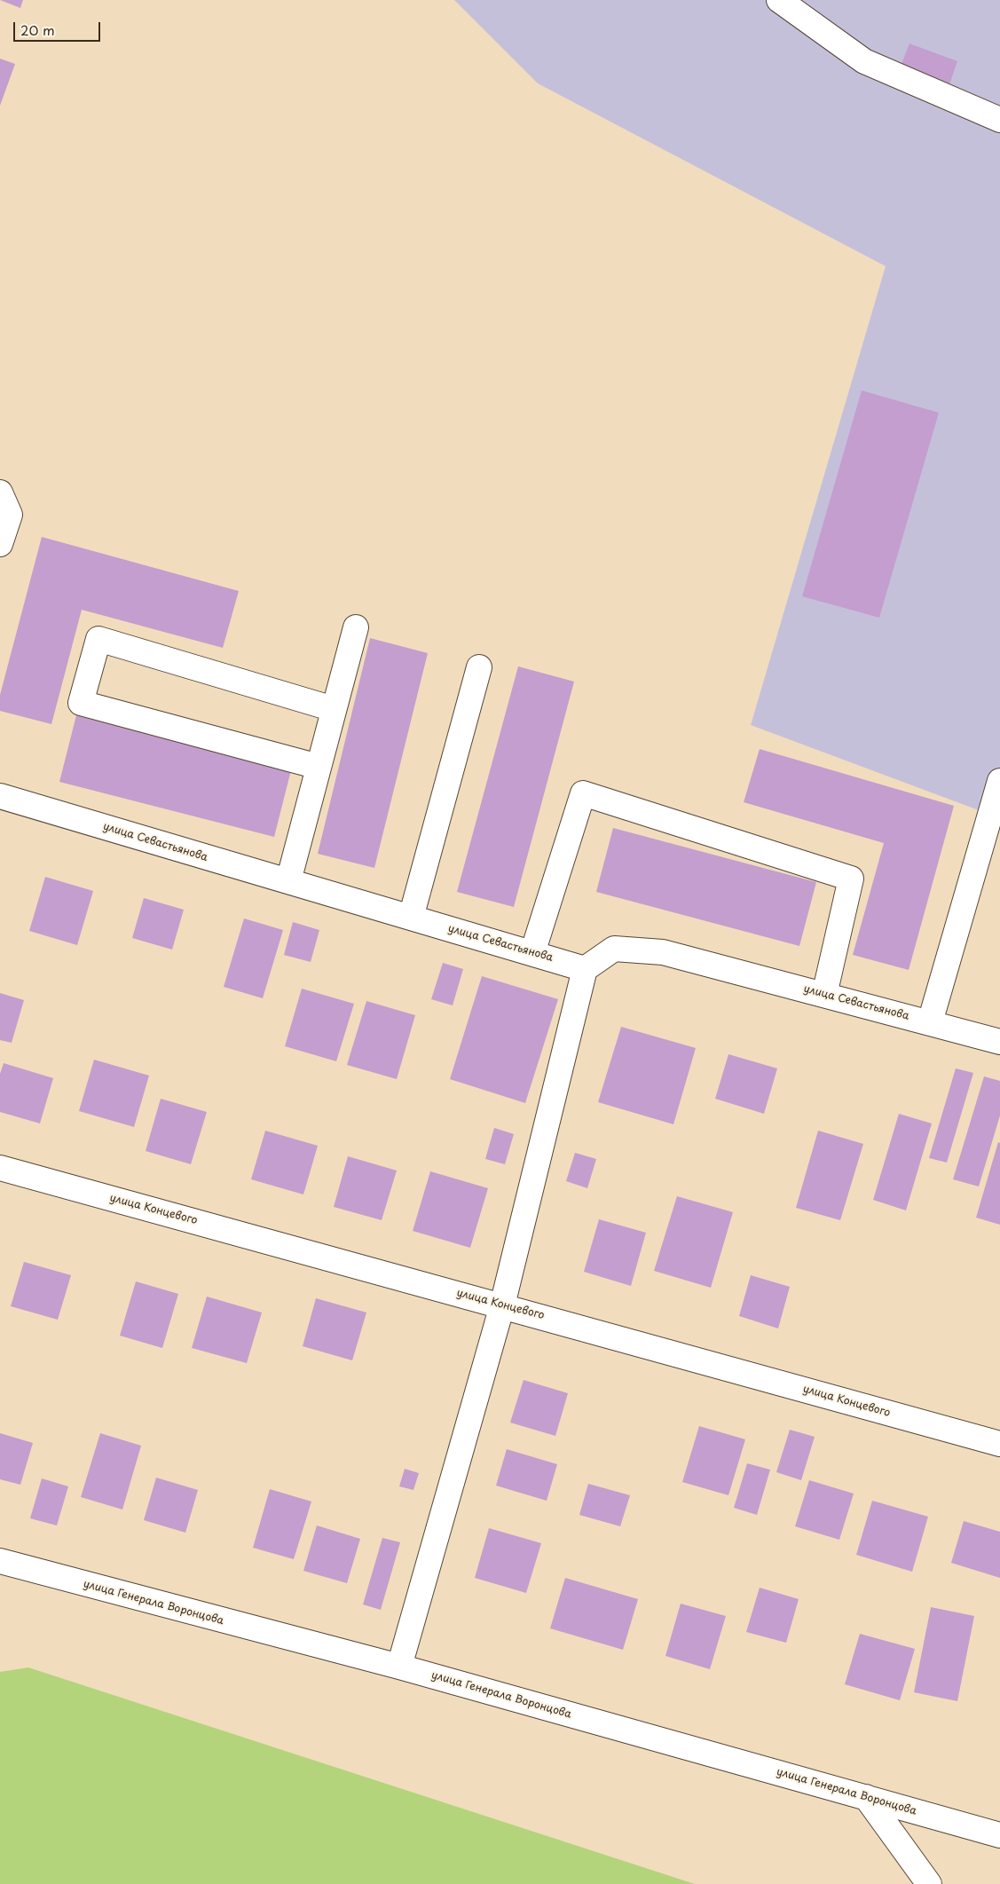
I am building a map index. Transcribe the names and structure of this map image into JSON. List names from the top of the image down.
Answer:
{
  "streets": {
    "street": ["улица Севастьянова", "улица Концевого", "улица Генерала Воронцова"]
  },
  "scale_bar": "20 m"
}
